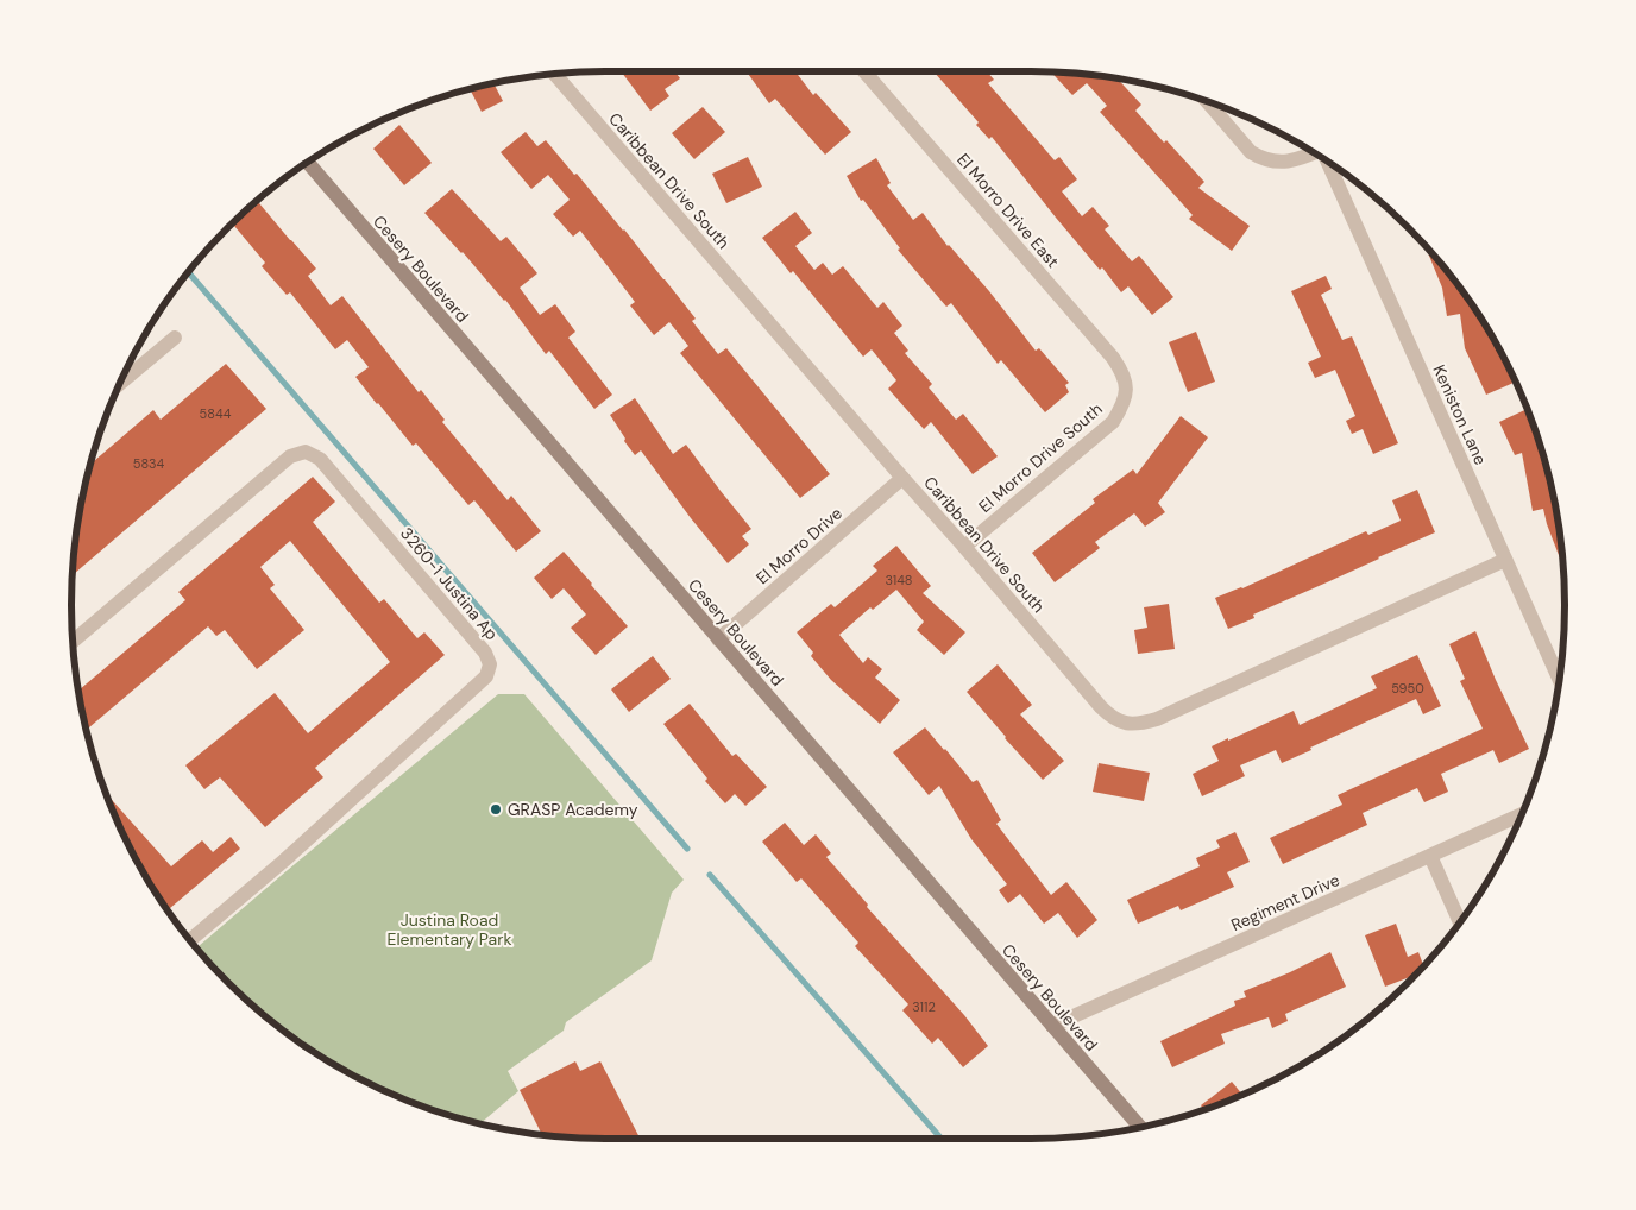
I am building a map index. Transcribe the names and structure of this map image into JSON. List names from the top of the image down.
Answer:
{
  "streets": {
    "main road": ["Cesery Boulevard"],
    "street": [
      "Caribbean Drive South",
      "El Morro Drive East",
      "Keniston Lane",
      "El Morro Drive South",
      "El Morro Drive",
      "3260-1 Justina Ap",
      "Regiment Drive"
    ]
  },
  "crossings": [
    ["Caribbean Drive South", "Keniston Lane"],
    ["Caribbean Drive South", "El Morro Drive South"],
    ["Caribbean Drive South", "El Morro Drive"],
    ["El Morro Drive East", "El Morro Drive South"],
    ["Cesery Boulevard", "El Morro Drive"],
    ["Cesery Boulevard", "Regiment Drive"]
  ],
  "parks": ["Justina Road Elementary Park"],
  "places": ["GRASP Academy"],
  "house_numbers": [
    "5844",
    "5834",
    "3148",
    "5950",
    "3112"
  ]
}
